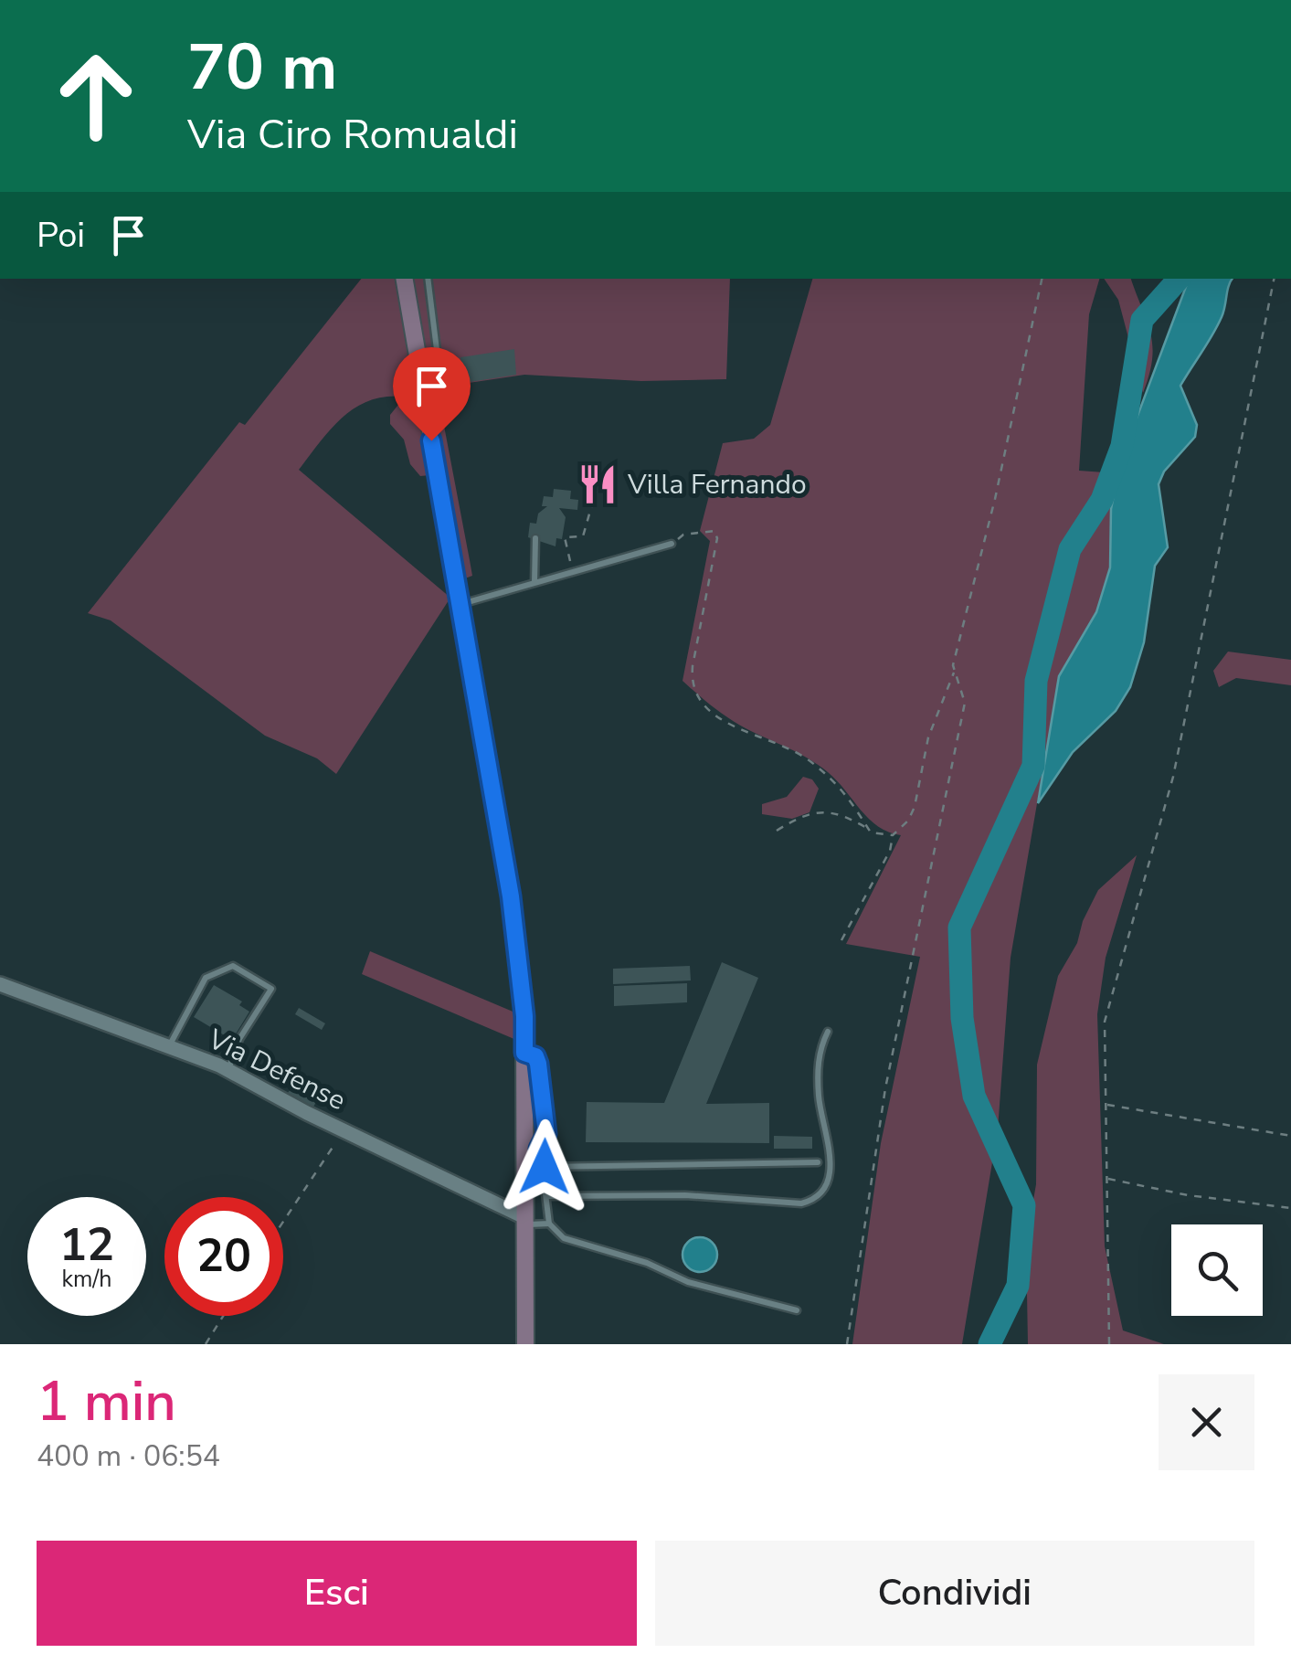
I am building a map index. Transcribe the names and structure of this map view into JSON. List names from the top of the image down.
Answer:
{
  "streets": {
    "street": ["Via Defense"]
  },
  "places": {
    "restaurant": ["Villa Fernando"]
  },
  "page": {
    "turn": ["70 m", "Via Ciro Romualdi"],
    "then": "Poi",
    "speed": "12 km/h",
    "limit": "20",
    "heading": ["1 min", "400 m · 06:54"],
    "buttons": ["Esci", "Condividi"]
  }
}
